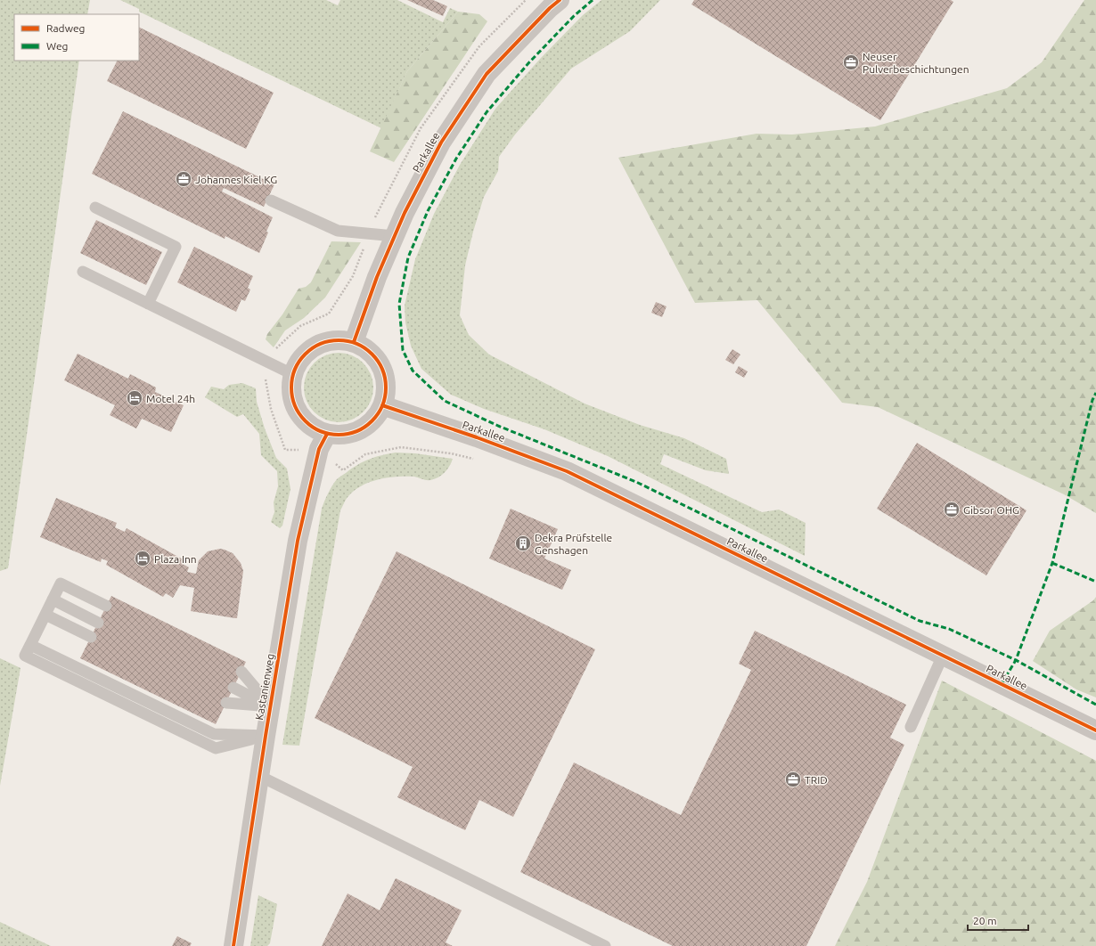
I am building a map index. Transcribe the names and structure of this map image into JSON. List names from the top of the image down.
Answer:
{
  "streets": {
    "street": ["Parkallee", "Kastanienweg"]
  },
  "crossings": [
    ["Parkallee", "Kastanienweg"]
  ],
  "places": {
    "office": [
      "Neuser Pulverbeschichtungen",
      "Johannes Kiel KG",
      "Gibsor OHG",
      "TRID"
    ],
    "hotel": ["Motel 24h", "Plaza Inn"],
    "building": ["Dekra Prüfstelle Genshagen"]
  },
  "legend": ["Radweg", "Weg"],
  "scale_bar": "20 m"
}
